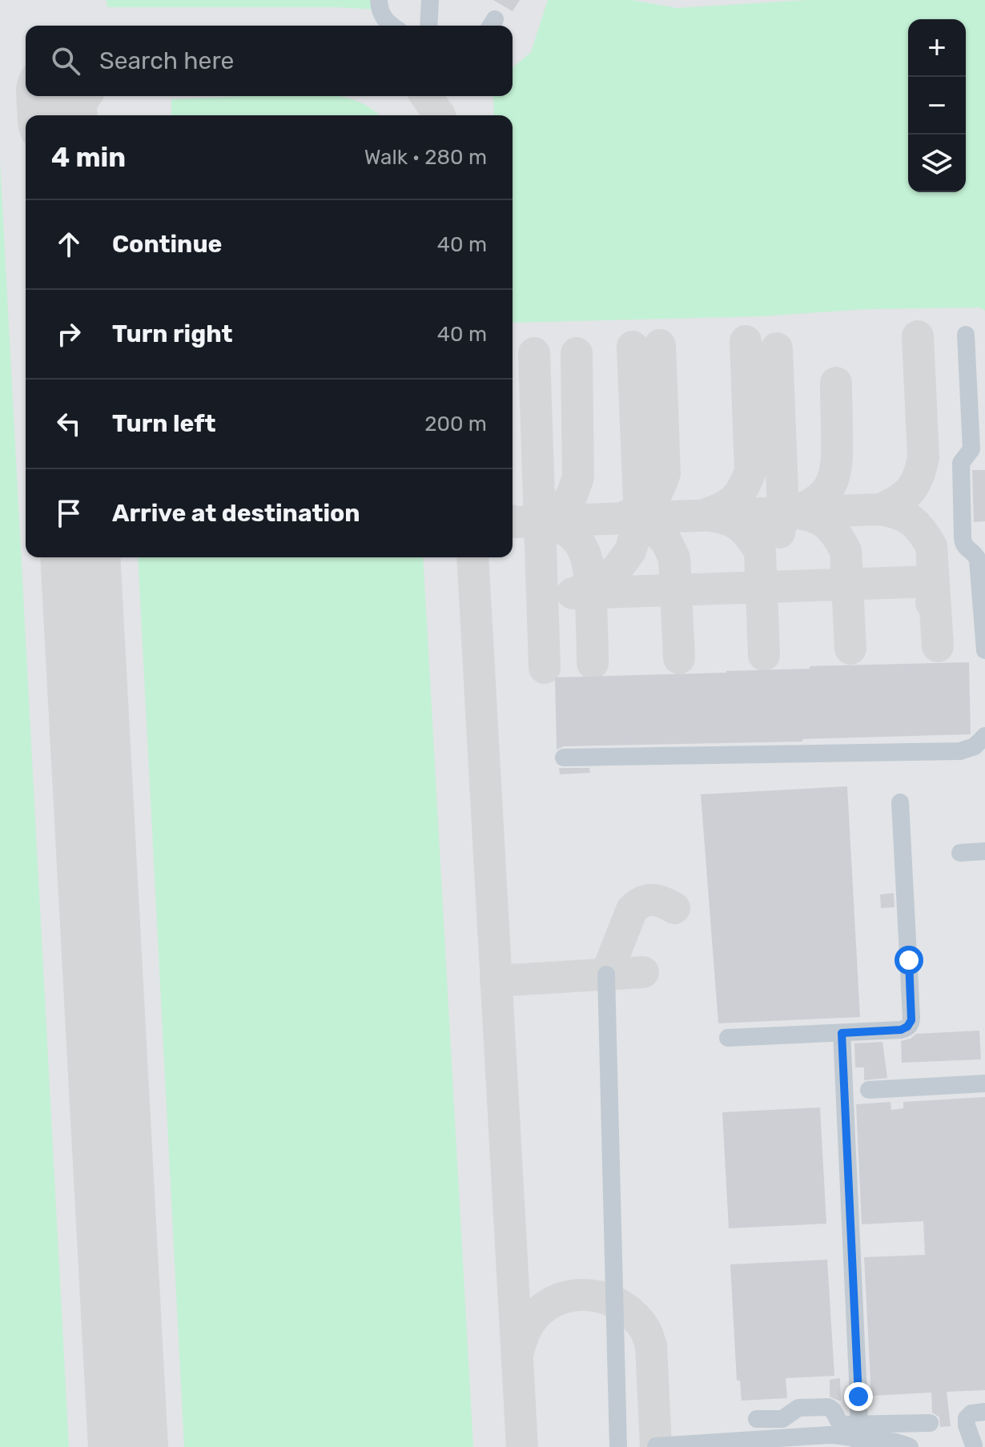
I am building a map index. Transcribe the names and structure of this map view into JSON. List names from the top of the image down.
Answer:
{
  "page": {
    "map_buttons": ["+", "−"],
    "search": "Search here",
    "heading": ["4 min", "Walk · 280 m"],
    "list": [
      ["Continue", "40 m"],
      ["Turn right", "40 m"],
      ["Turn left", "200 m"],
      "Arrive at destination"
    ]
  }
}
